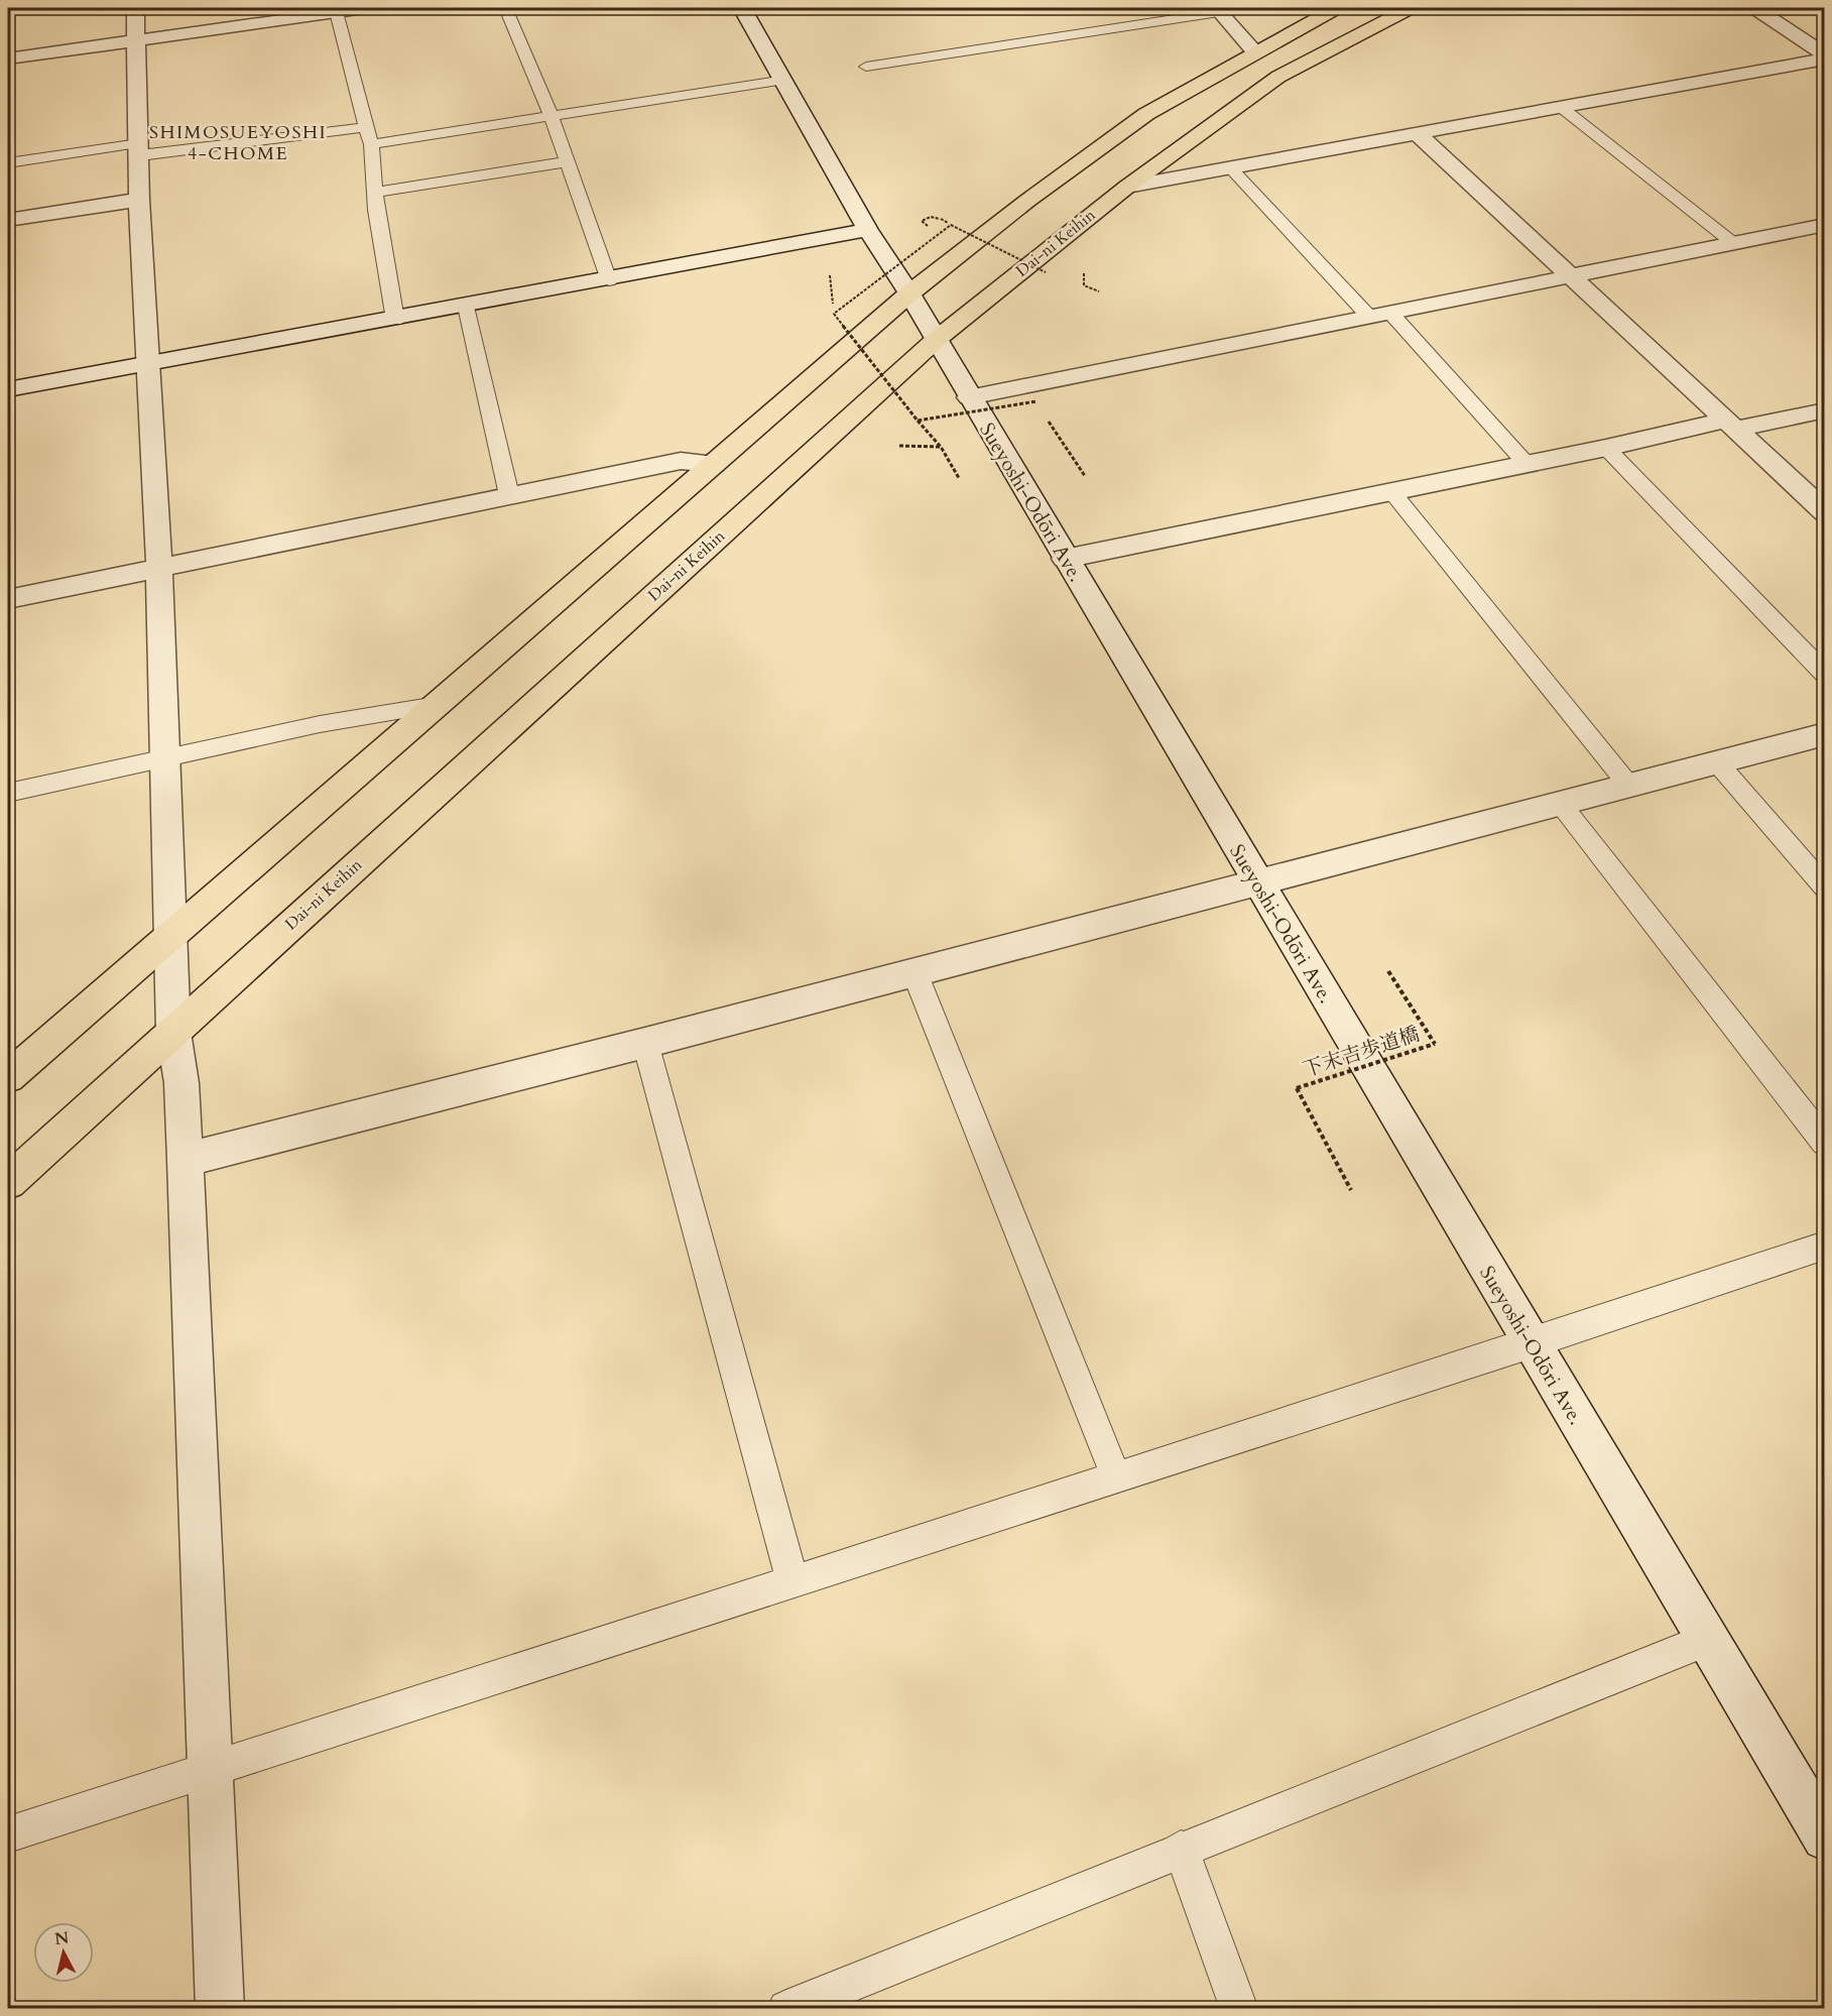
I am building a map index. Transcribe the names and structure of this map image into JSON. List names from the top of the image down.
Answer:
{
  "streets": {
    "highway": ["Dai-ni Keihin"],
    "street": ["Sueyoshi-Odōri Ave."],
    "path": ["下末吉歩道橋"]
  },
  "crossings": [
    ["Dai-ni Keihin", "Sueyoshi-Odōri Ave."]
  ],
  "districts": ["SHIMOSUEYOSHI 4-CHOME"],
  "north": "top"
}
